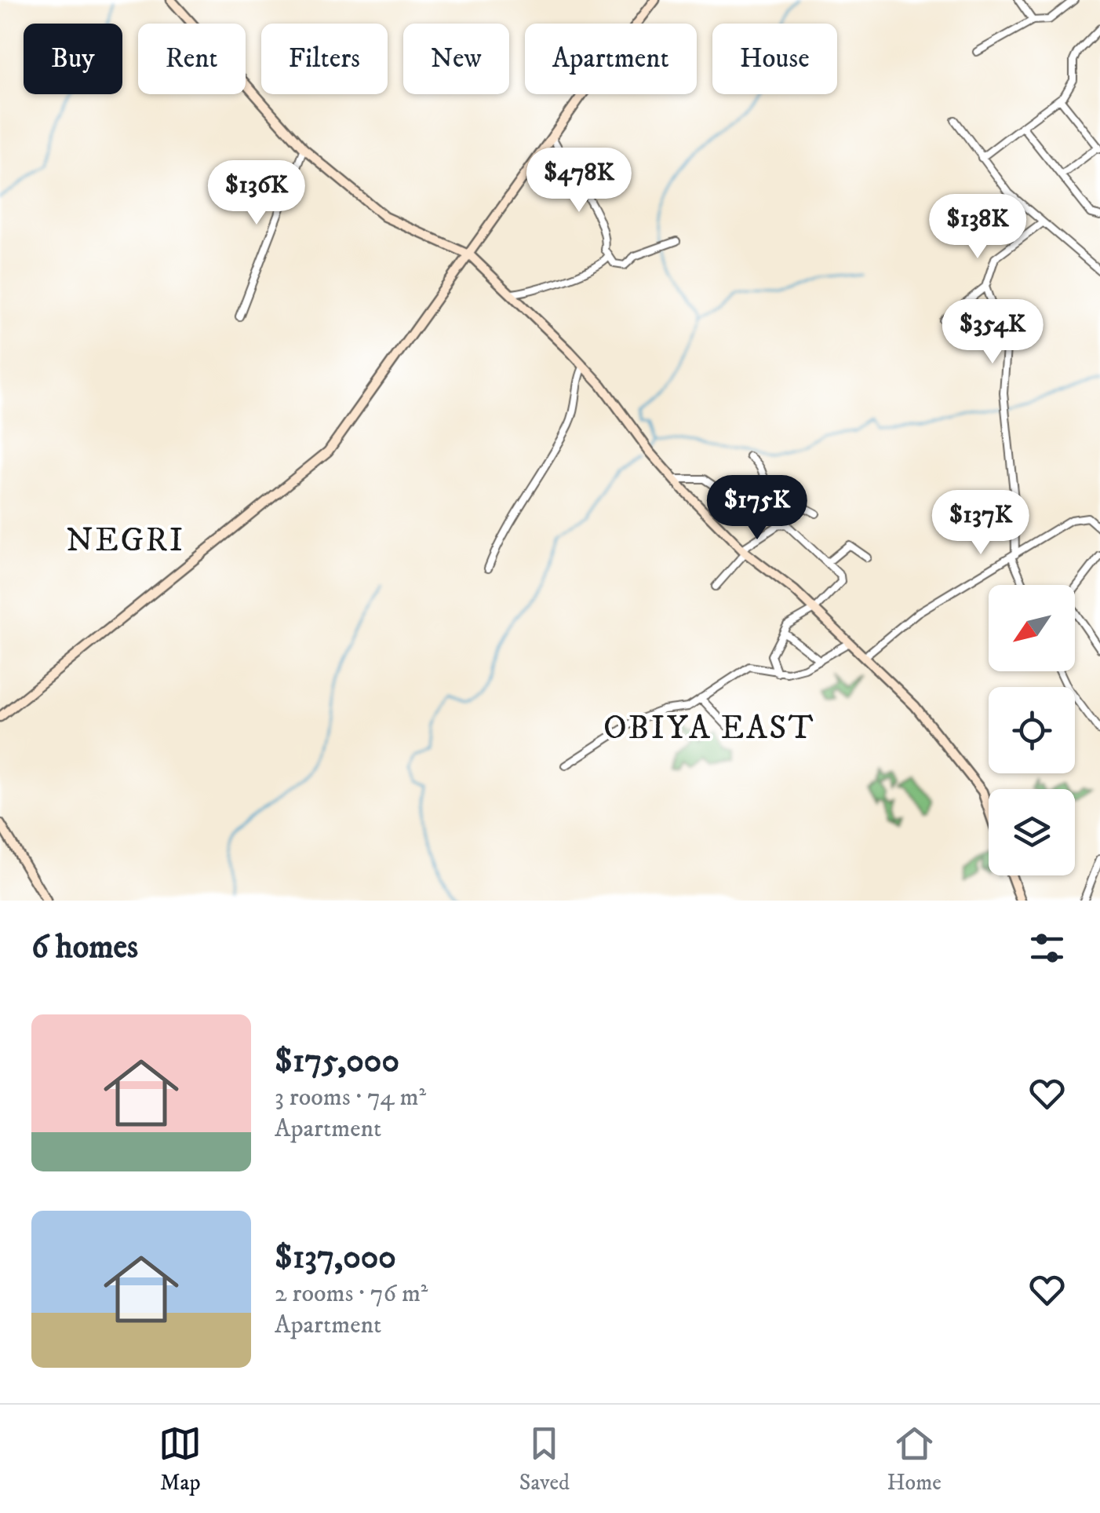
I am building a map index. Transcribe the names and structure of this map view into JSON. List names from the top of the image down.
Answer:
{
  "districts": ["NEGRI", "OBIYA EAST"],
  "north": "bottom left",
  "page": {
    "chip": [
      "Buy",
      "Rent",
      "Filters",
      "New",
      "Apartment",
      "House"
    ],
    "price": [
      "$478K",
      "$136K",
      "$138K",
      "$354K",
      "$175K",
      "$137K"
    ],
    "heading": "6 homes",
    "list": [
      {
        "name": "$175,000",
        "note": "3 rooms · 74 m² · Apartment"
      },
      {
        "name": "$137,000",
        "note": "2 rooms · 76 m² · Apartment"
      }
    ],
    "tabs": ["Map", "Saved", "Home"]
  }
}
